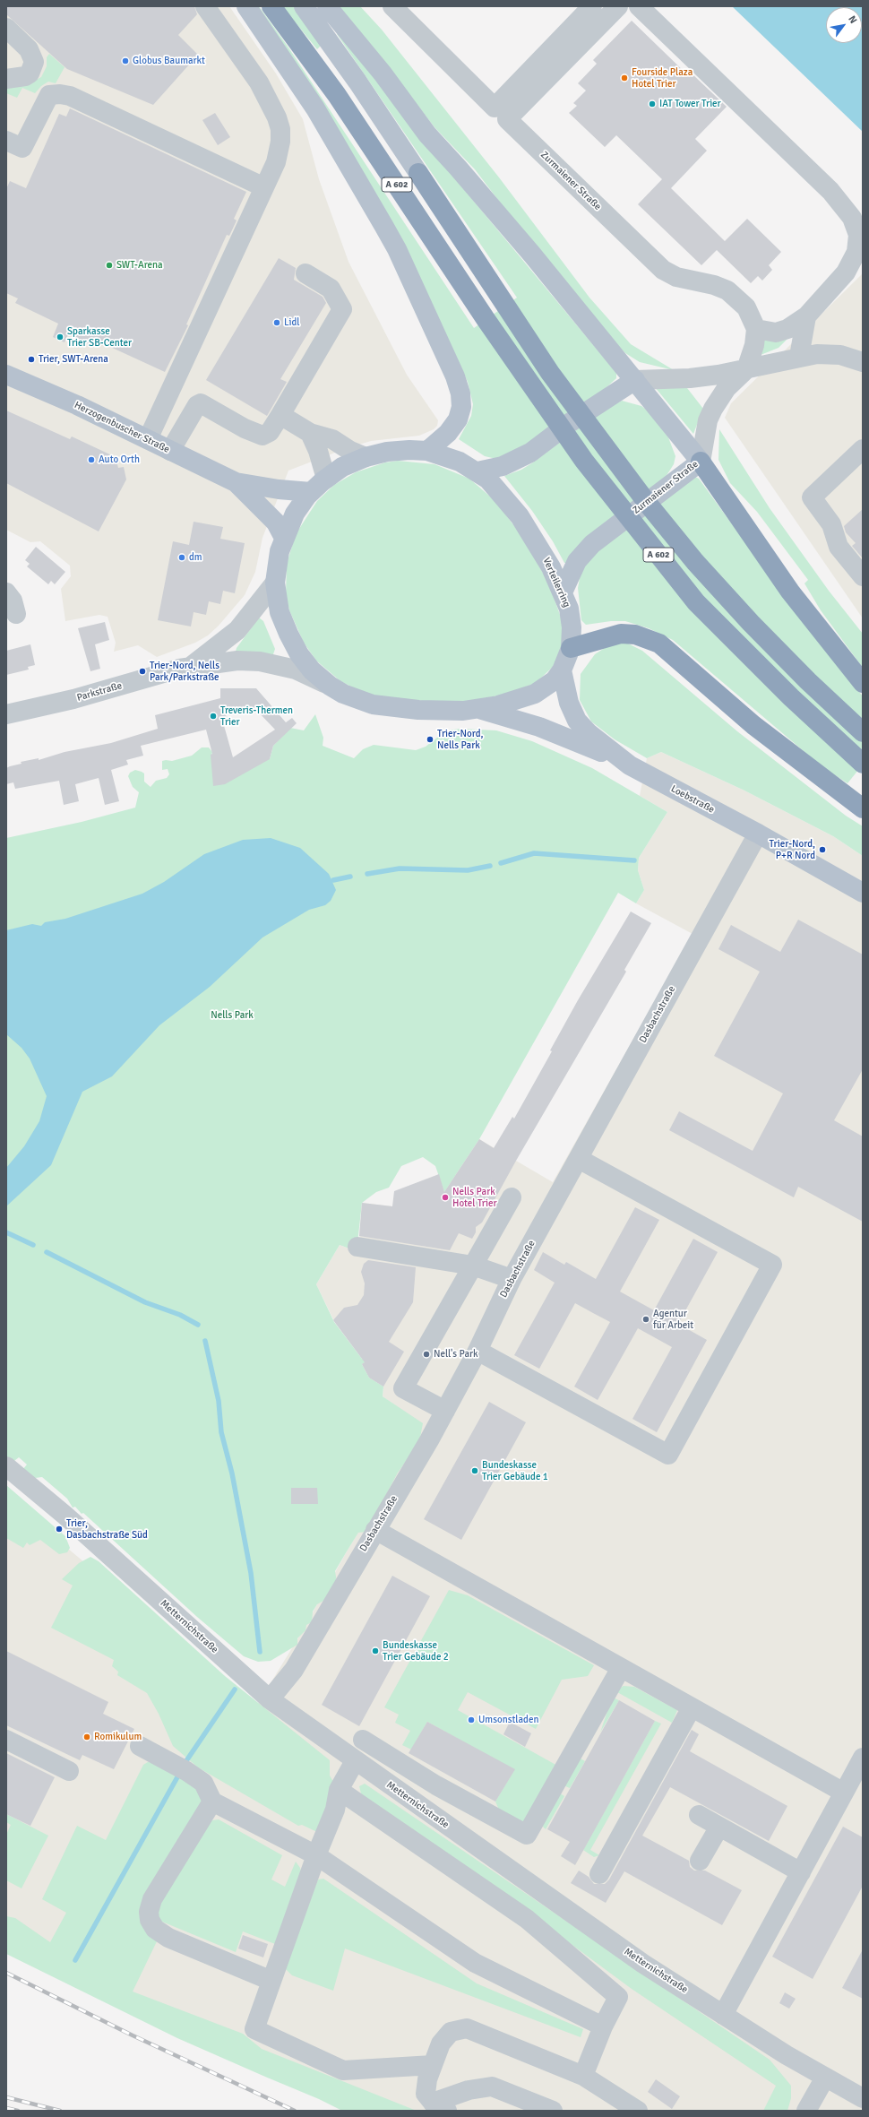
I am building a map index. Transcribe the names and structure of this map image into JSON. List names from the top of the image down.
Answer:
{
  "streets": {
    "highway": ["A 602"],
    "main road": [
      "Zurmaiener Straße",
      "Herzogenbuscher Straße",
      "Verteilerring",
      "Loebstraße"
    ],
    "street": ["Parkstraße", "Dasbachstraße", "Metternichstraße"]
  },
  "crossings": [
    ["Zurmaiener Straße", "Verteilerring"],
    ["Herzogenbuscher Straße", "Verteilerring"],
    ["Verteilerring", "Parkstraße"],
    ["Verteilerring", "Loebstraße"],
    ["Loebstraße", "Dasbachstraße"],
    ["Dasbachstraße", "Metternichstraße"]
  ],
  "parks": ["Nells Park"],
  "places": [
    "Globus Baumarkt",
    "Fourside Plaza Hotel Trier",
    "IAT Tower Trier",
    "SWT-Arena",
    "Lidl",
    "Sparkasse Trier SB-Center",
    "Trier, SWT-Arena",
    "Auto Orth",
    "dm",
    "Trier-Nord, Nells Park/Parkstraße",
    "Treveris-Thermen Trier",
    "Trier-Nord, Nells Park",
    "Trier-Nord, P+R Nord",
    "Nells Park Hotel Trier",
    "Agentur für Arbeit",
    "Nell's Park",
    "Bundeskasse Trier Gebäude 1",
    "Trier, Dasbachstraße Süd",
    "Bundeskasse Trier Gebäude 2",
    "Umsonstladen",
    "Romikulum"
  ],
  "north": "top right"
}
